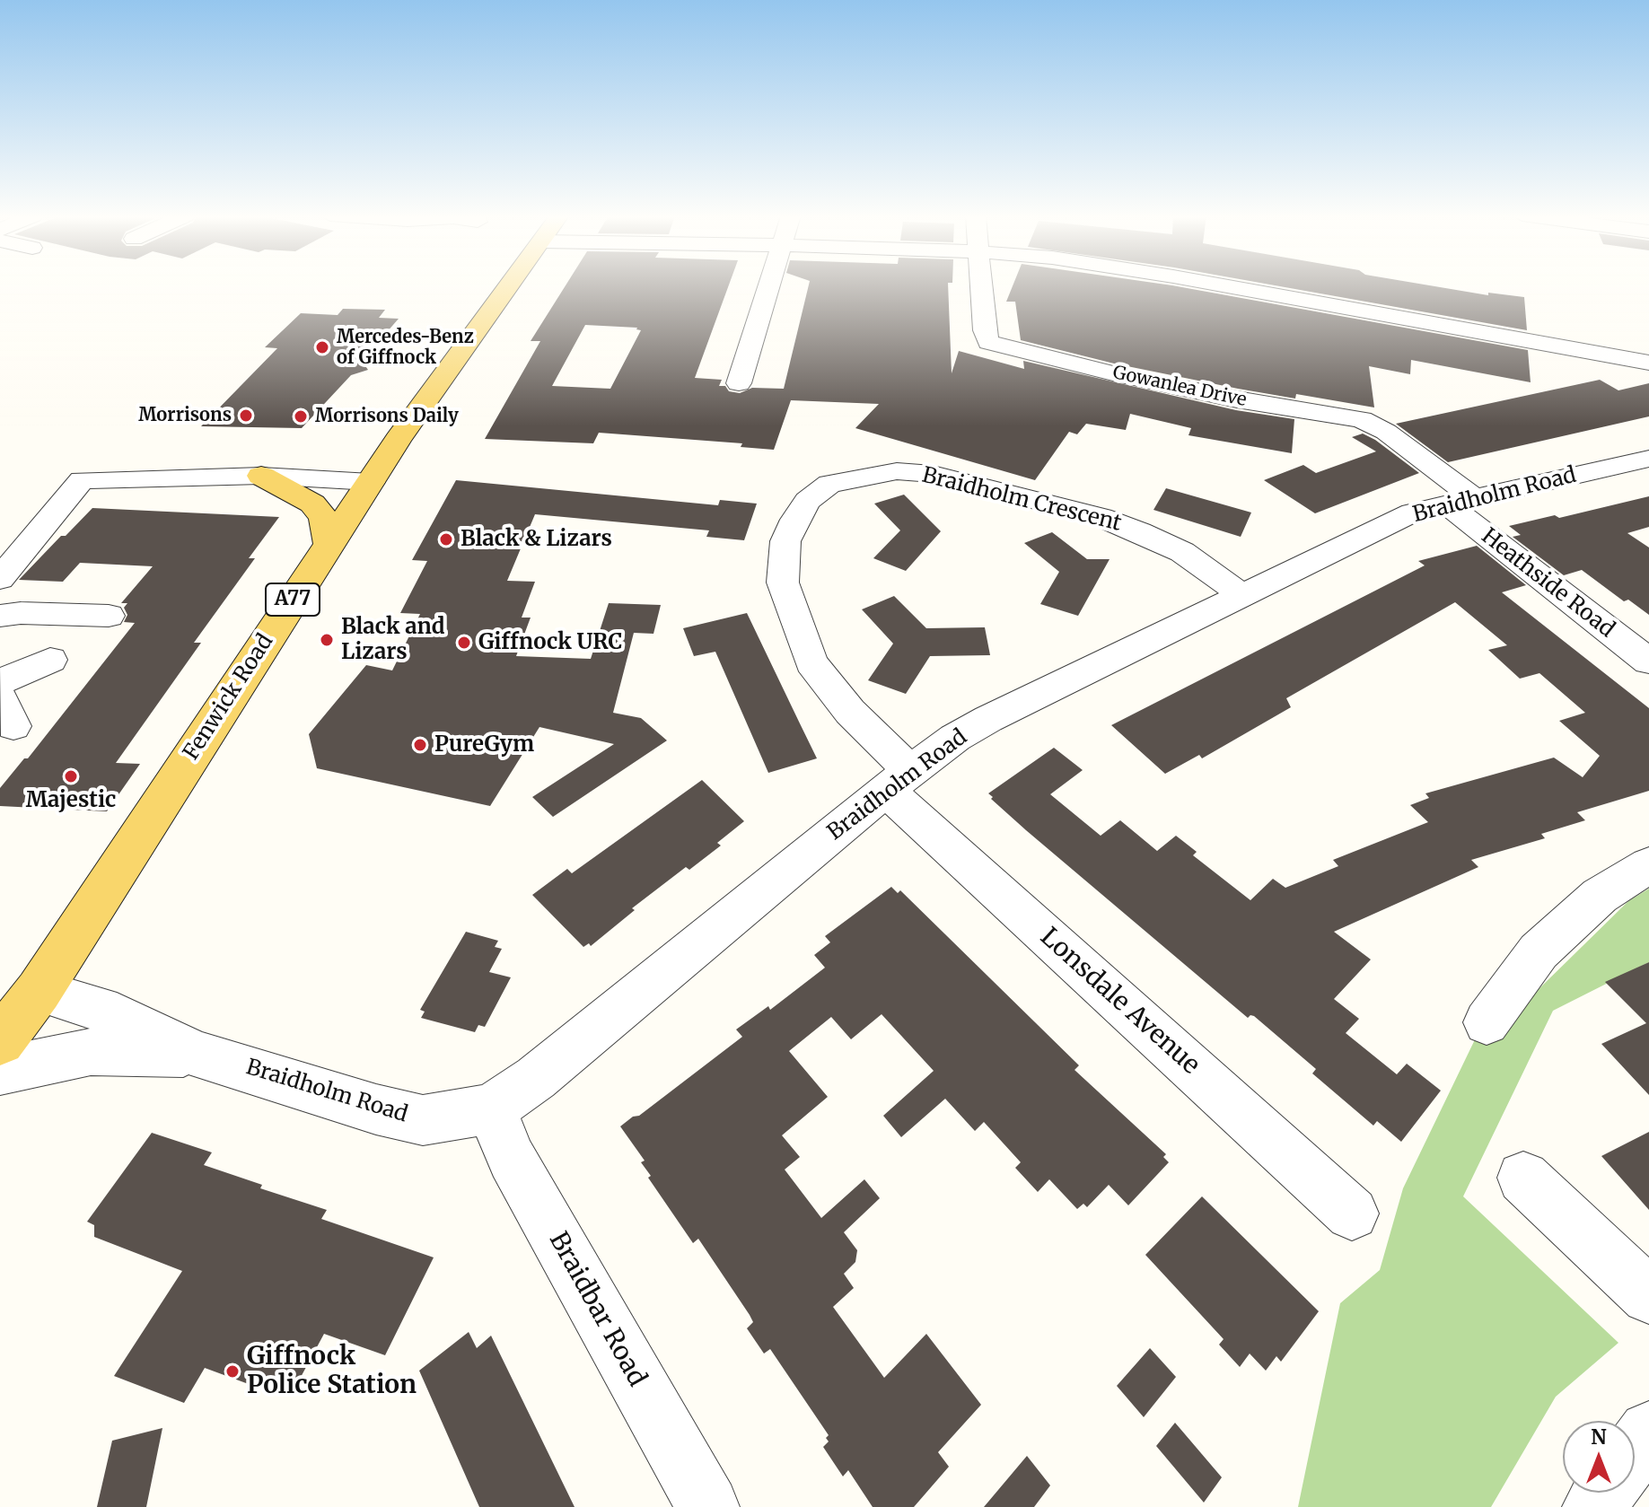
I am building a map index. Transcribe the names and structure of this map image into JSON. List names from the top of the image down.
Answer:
{
  "streets": {
    "main road": ["A77", "Fenwick Road"],
    "street": [
      "Gowanlea Drive",
      "Braidholm Road",
      "Braidholm Crescent",
      "Heathside Road",
      "Lonsdale Avenue",
      "Braidbar Road"
    ]
  },
  "crossings": [
    ["Gowanlea Drive", "Braidholm Road"],
    ["Gowanlea Drive", "Heathside Road"],
    ["Braidholm Road", "Braidholm Crescent"],
    ["Braidholm Road", "Heathside Road"],
    ["Braidholm Road", "Fenwick Road"],
    ["Braidholm Road", "Lonsdale Avenue"],
    ["Braidholm Road", "Braidbar Road"],
    ["Braidholm Crescent", "Lonsdale Avenue"]
  ],
  "places": [
    "Mercedes-Benz of Giffnock",
    "Morrisons",
    "Morrisons Daily",
    "Black & Lizars",
    "Black and Lizars",
    "Giffnock URC",
    "PureGym",
    "Majestic",
    "Giffnock Police Station"
  ],
  "north": "top"
}
